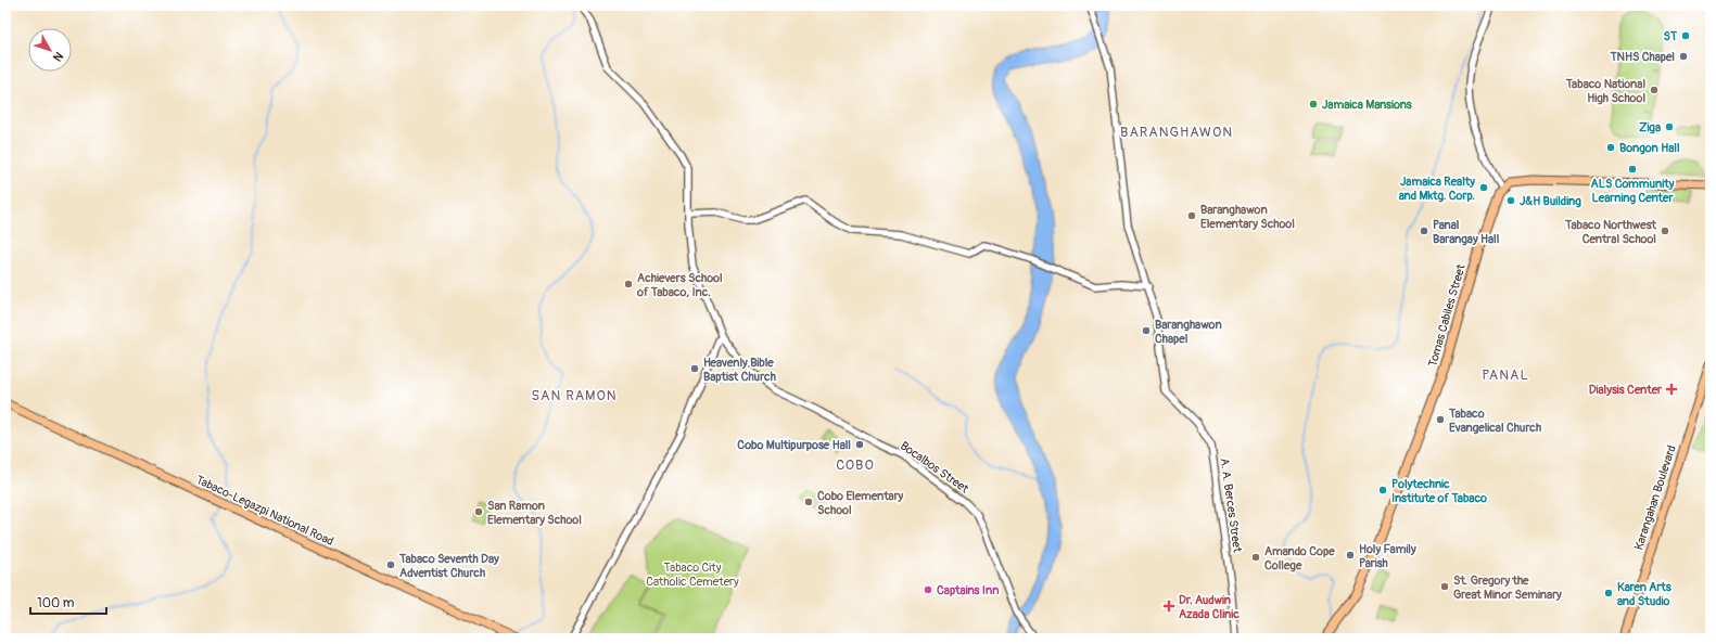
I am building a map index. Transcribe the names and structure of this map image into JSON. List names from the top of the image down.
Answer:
{
  "streets": {
    "main road": ["Tomas Cabiles Street", "Karangahan Boulevard", "Tabaco-Legazpi National Road"],
    "street": ["Bocalbos Street", "A. A. Berces Street"]
  },
  "districts": [
    "BARANGHAWON",
    "PANAL",
    "SAN RAMON",
    "COBO"
  ],
  "parks": ["Tabaco City Catholic Cemetery"],
  "places": {
    "other": [
      "ST",
      "TNHS Chapel",
      "Tabaco National High School",
      "Jamaica Mansions",
      "Ziga",
      "Bongon Hall",
      "ALS Community Learning Center",
      "Jamaica Realty and Mktg. Corp.",
      "J&H Building",
      "Baranghawon Elementary School",
      "Panal Barangay Hall",
      "Tabaco Northwest Central School",
      "Achievers School of Tabaco, Inc.",
      "Baranghawon Chapel",
      "Heavenly Bible Baptist Church",
      "Tabaco Evangelical Church",
      "Cobo Multipurpose Hall",
      "Polytechnic Institute of Tabaco",
      "Cobo Elementary School",
      "San Ramon Elementary School",
      "Holy Family Parish",
      "Amando Cope College",
      "Tabaco Seventh Day Adventist Church",
      "St. Gregory the Great Minor Seminary",
      "Captains Inn",
      "Karen Arts and Studio"
    ],
    "health": ["Dialysis Center", "Dr. Audwin Azada Clinic"]
  },
  "scale_bar": "100 m",
  "north": "bottom right"
}
